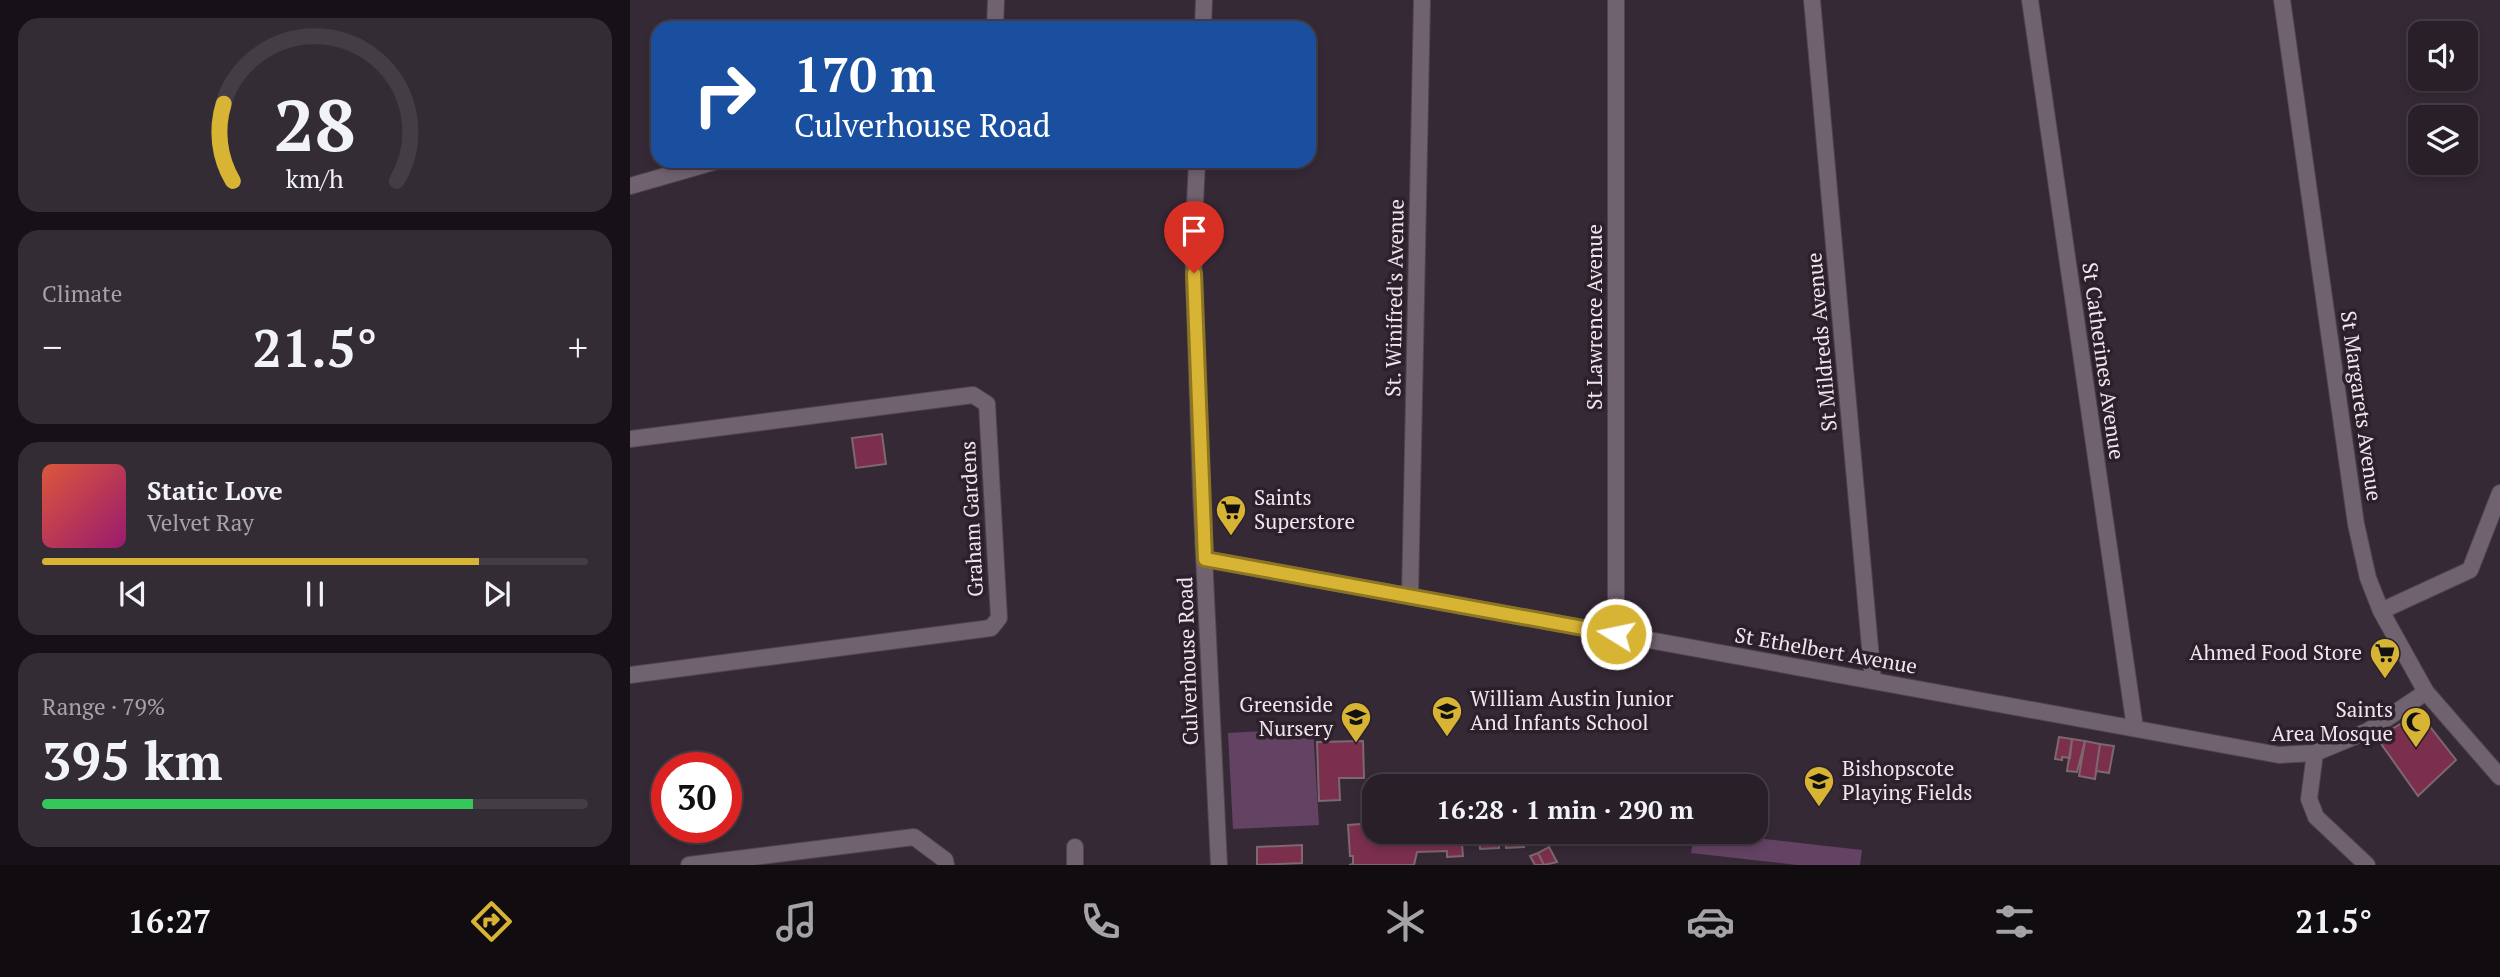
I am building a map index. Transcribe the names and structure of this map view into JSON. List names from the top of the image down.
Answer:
{
  "streets": {
    "street": [
      "St. Winifred's Avenue",
      "St Lawrence Avenue",
      "St Mildreds Avenue",
      "St Catherines Avenue",
      "St Margarets Avenue",
      "Graham Gardens",
      "St Ethelbert Avenue",
      "Culverhouse Road"
    ]
  },
  "crossings": [
    ["St. Winifred's Avenue", "St Ethelbert Avenue"],
    ["St Lawrence Avenue", "St Ethelbert Avenue"],
    ["St Mildreds Avenue", "St Ethelbert Avenue"],
    ["St Catherines Avenue", "St Ethelbert Avenue"],
    ["St Margarets Avenue", "St Ethelbert Avenue"],
    ["St Ethelbert Avenue", "Culverhouse Road"]
  ],
  "places": {
    "supermarket": ["Saints Superstore", "Ahmed Food Store"],
    "school or university": ["William Austin Junior And Infants School", "Greenside Nursery", "Bishopscote Playing Fields"],
    "mosque": ["Saints Area Mosque"]
  },
  "page": {
    "turn": ["170 m", "Culverhouse Road"],
    "tile": [
      "Climate",
      ["Range · 79%", "395 km"]
    ],
    "heat": ["−", "21.5°", "+"],
    "song": ["Static Love", "Velvet Ray"],
    "limit": "30",
    "trip": "16:28 · 1 min · 290 m",
    "tabs": ["16:27", "21.5°"],
    "gauge": ["28", "km/h"]
  }
}
